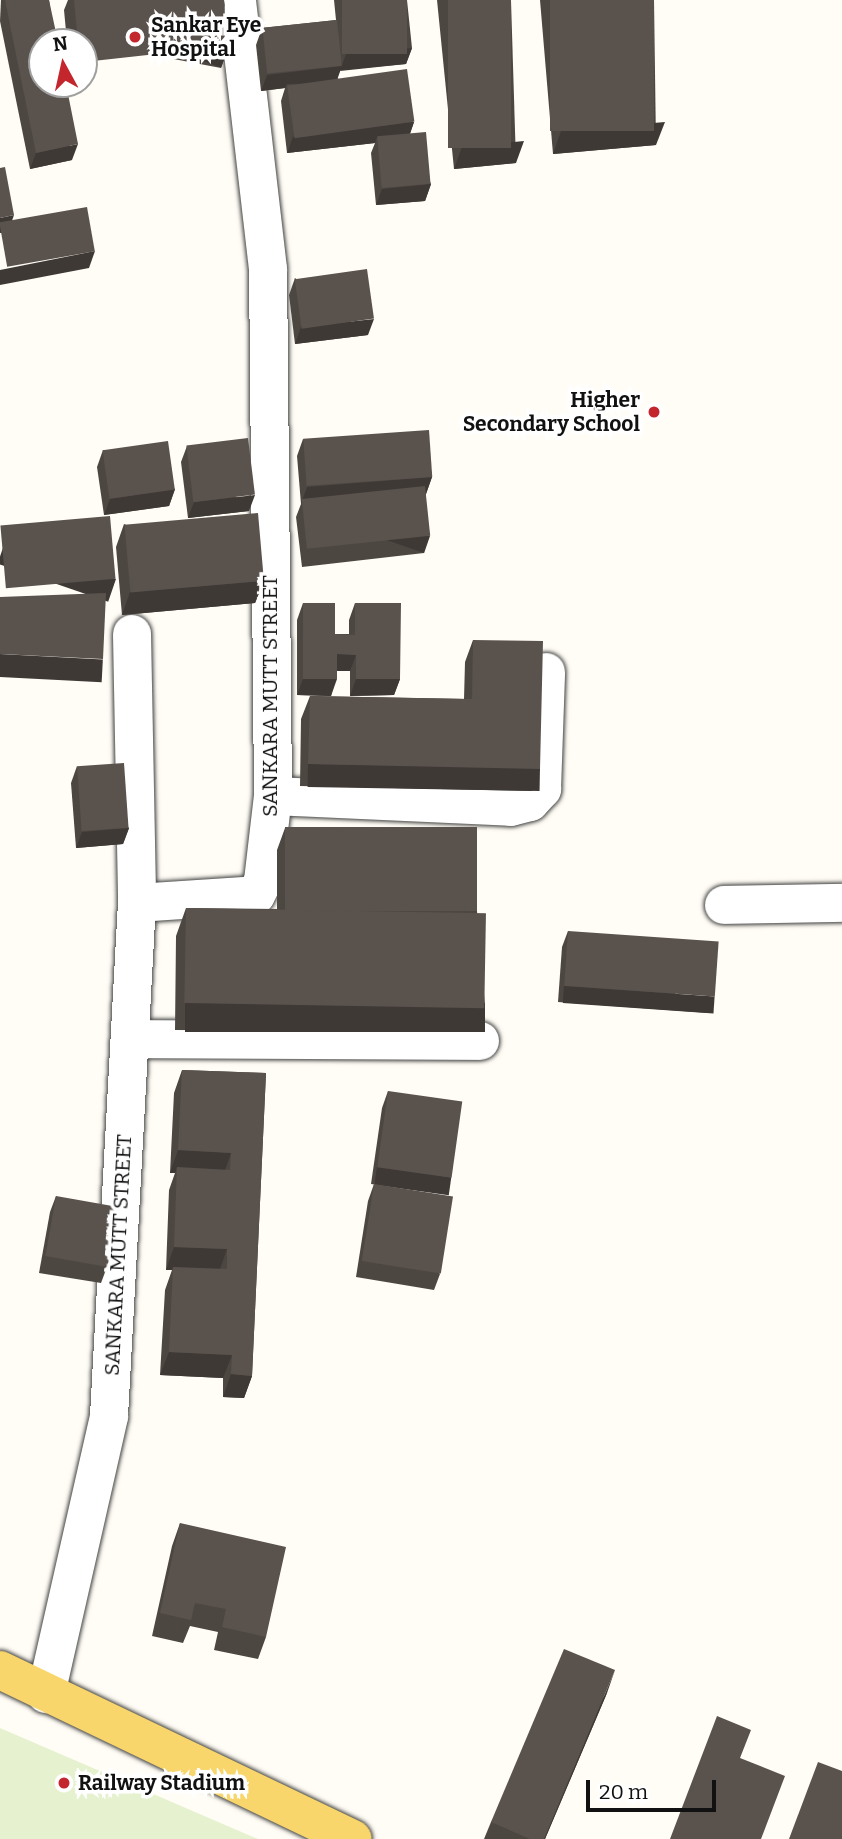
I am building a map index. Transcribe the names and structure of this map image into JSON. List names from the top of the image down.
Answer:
{
  "streets": {
    "street": ["SANKARA MUTT STREET"]
  },
  "places": ["Sankar Eye Hospital", "Higher Secondary School", "Railway Stadium"],
  "scale_bar": "20 m",
  "north": "top"
}
